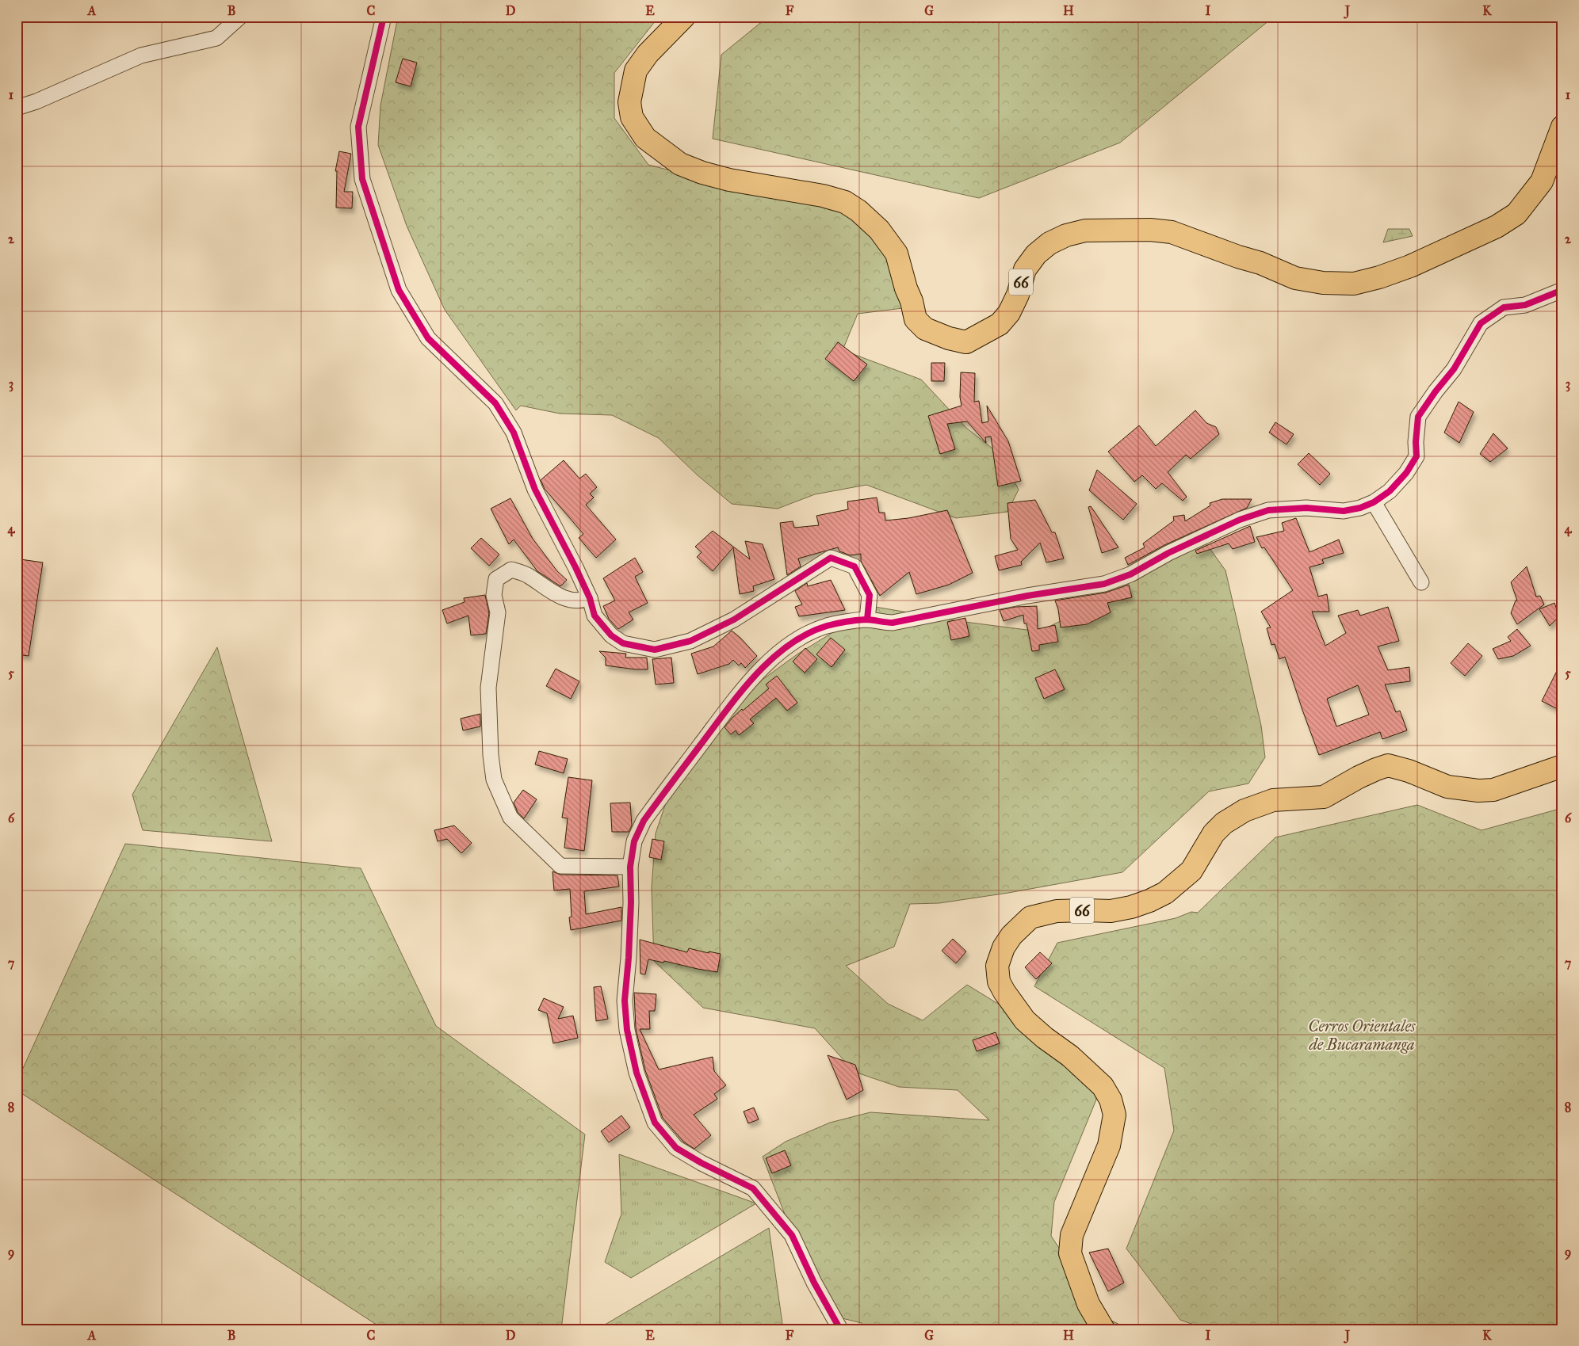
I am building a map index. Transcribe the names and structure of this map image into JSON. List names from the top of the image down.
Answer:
{
  "streets": {
    "highway": ["66"]
  },
  "parks": ["Cerros Orientales de Bucaramanga"],
  "grid": {
    "columns": [
      "A",
      "B",
      "C",
      "D",
      "E",
      "F",
      "G",
      "H",
      "I",
      "J",
      "K"
    ],
    "rows": [
      "1",
      "2",
      "3",
      "4",
      "5",
      "6",
      "7",
      "8",
      "9"
    ]
  }
}
